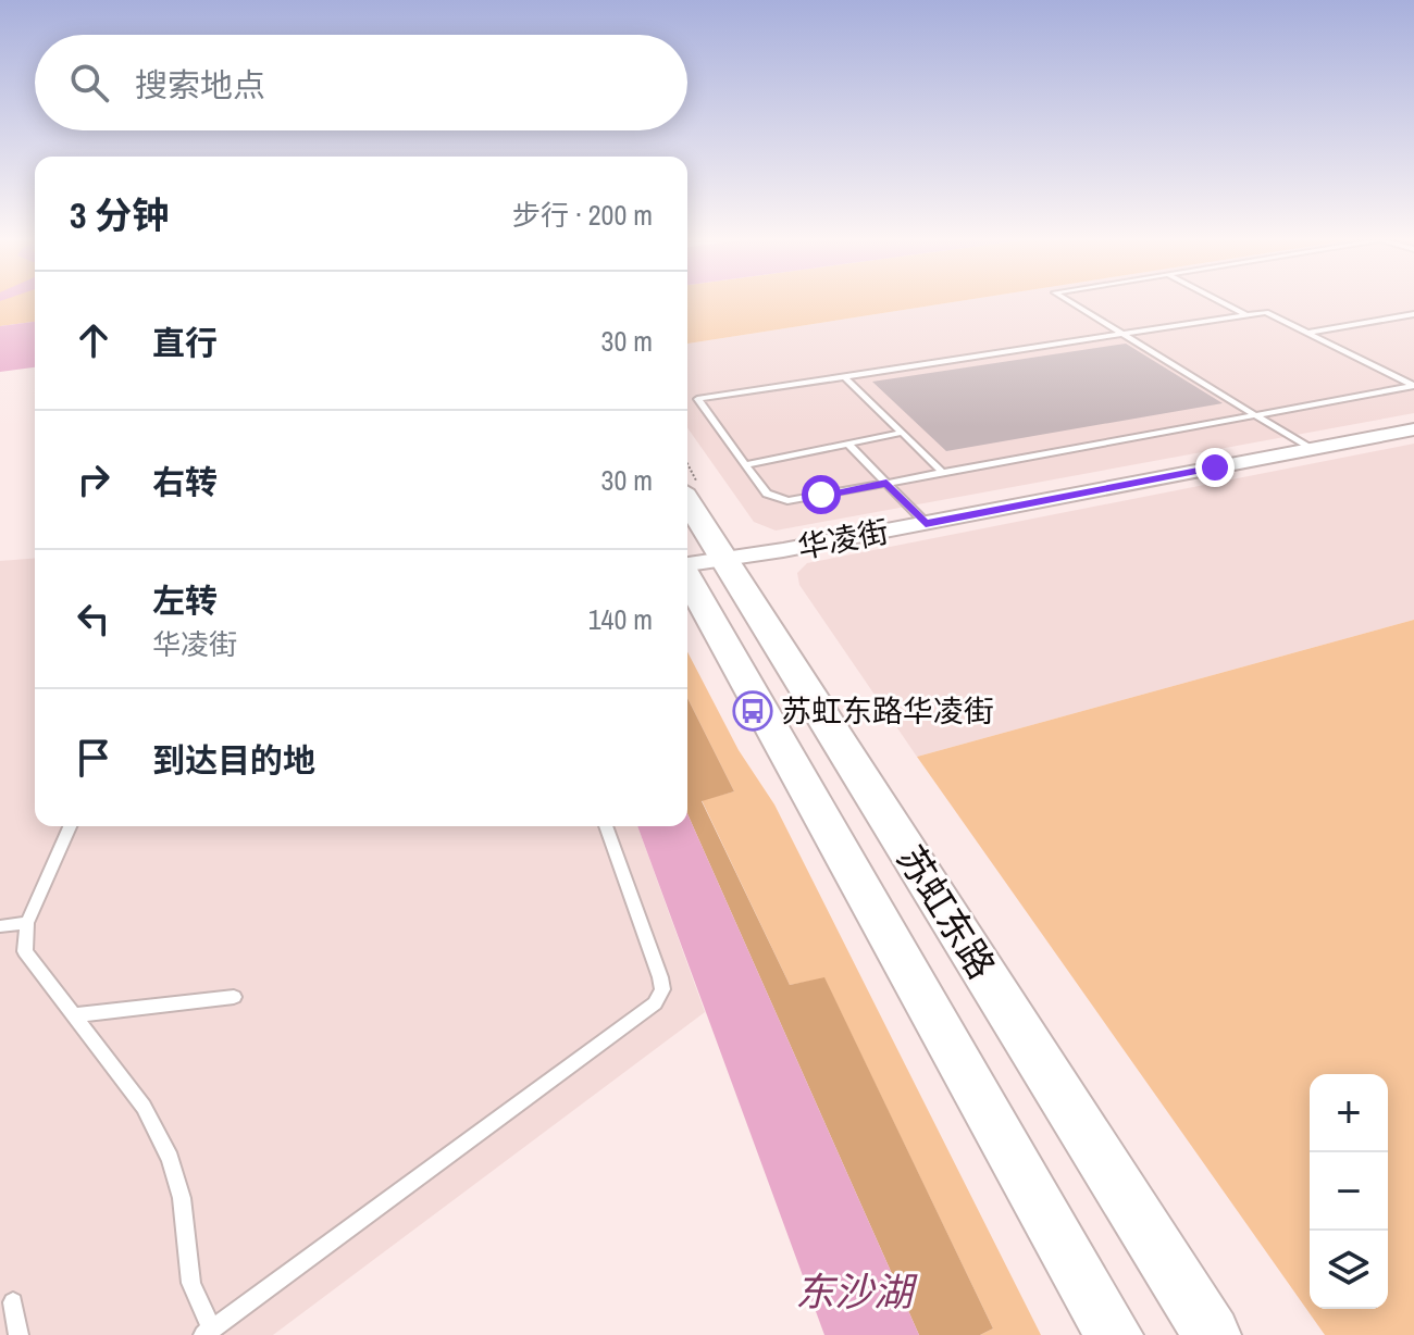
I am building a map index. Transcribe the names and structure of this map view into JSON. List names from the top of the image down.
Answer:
{
  "streets": {
    "main road": ["苏虹东路"],
    "street": ["华凌街"]
  },
  "crossings": [
    ["华凌街", "苏虹东路"]
  ],
  "water": ["东沙湖"],
  "places": {
    "bus stop": ["苏虹东路华凌街"]
  },
  "page": {
    "search": "搜索地点",
    "heading": ["3 分钟", "步行 · 200 m"],
    "list": [
      ["直行", "30 m"],
      ["右转", "30 m"],
      ["左转", "华凌街", "140 m"],
      "到达目的地"
    ],
    "map_buttons": ["+", "−"]
  }
}
